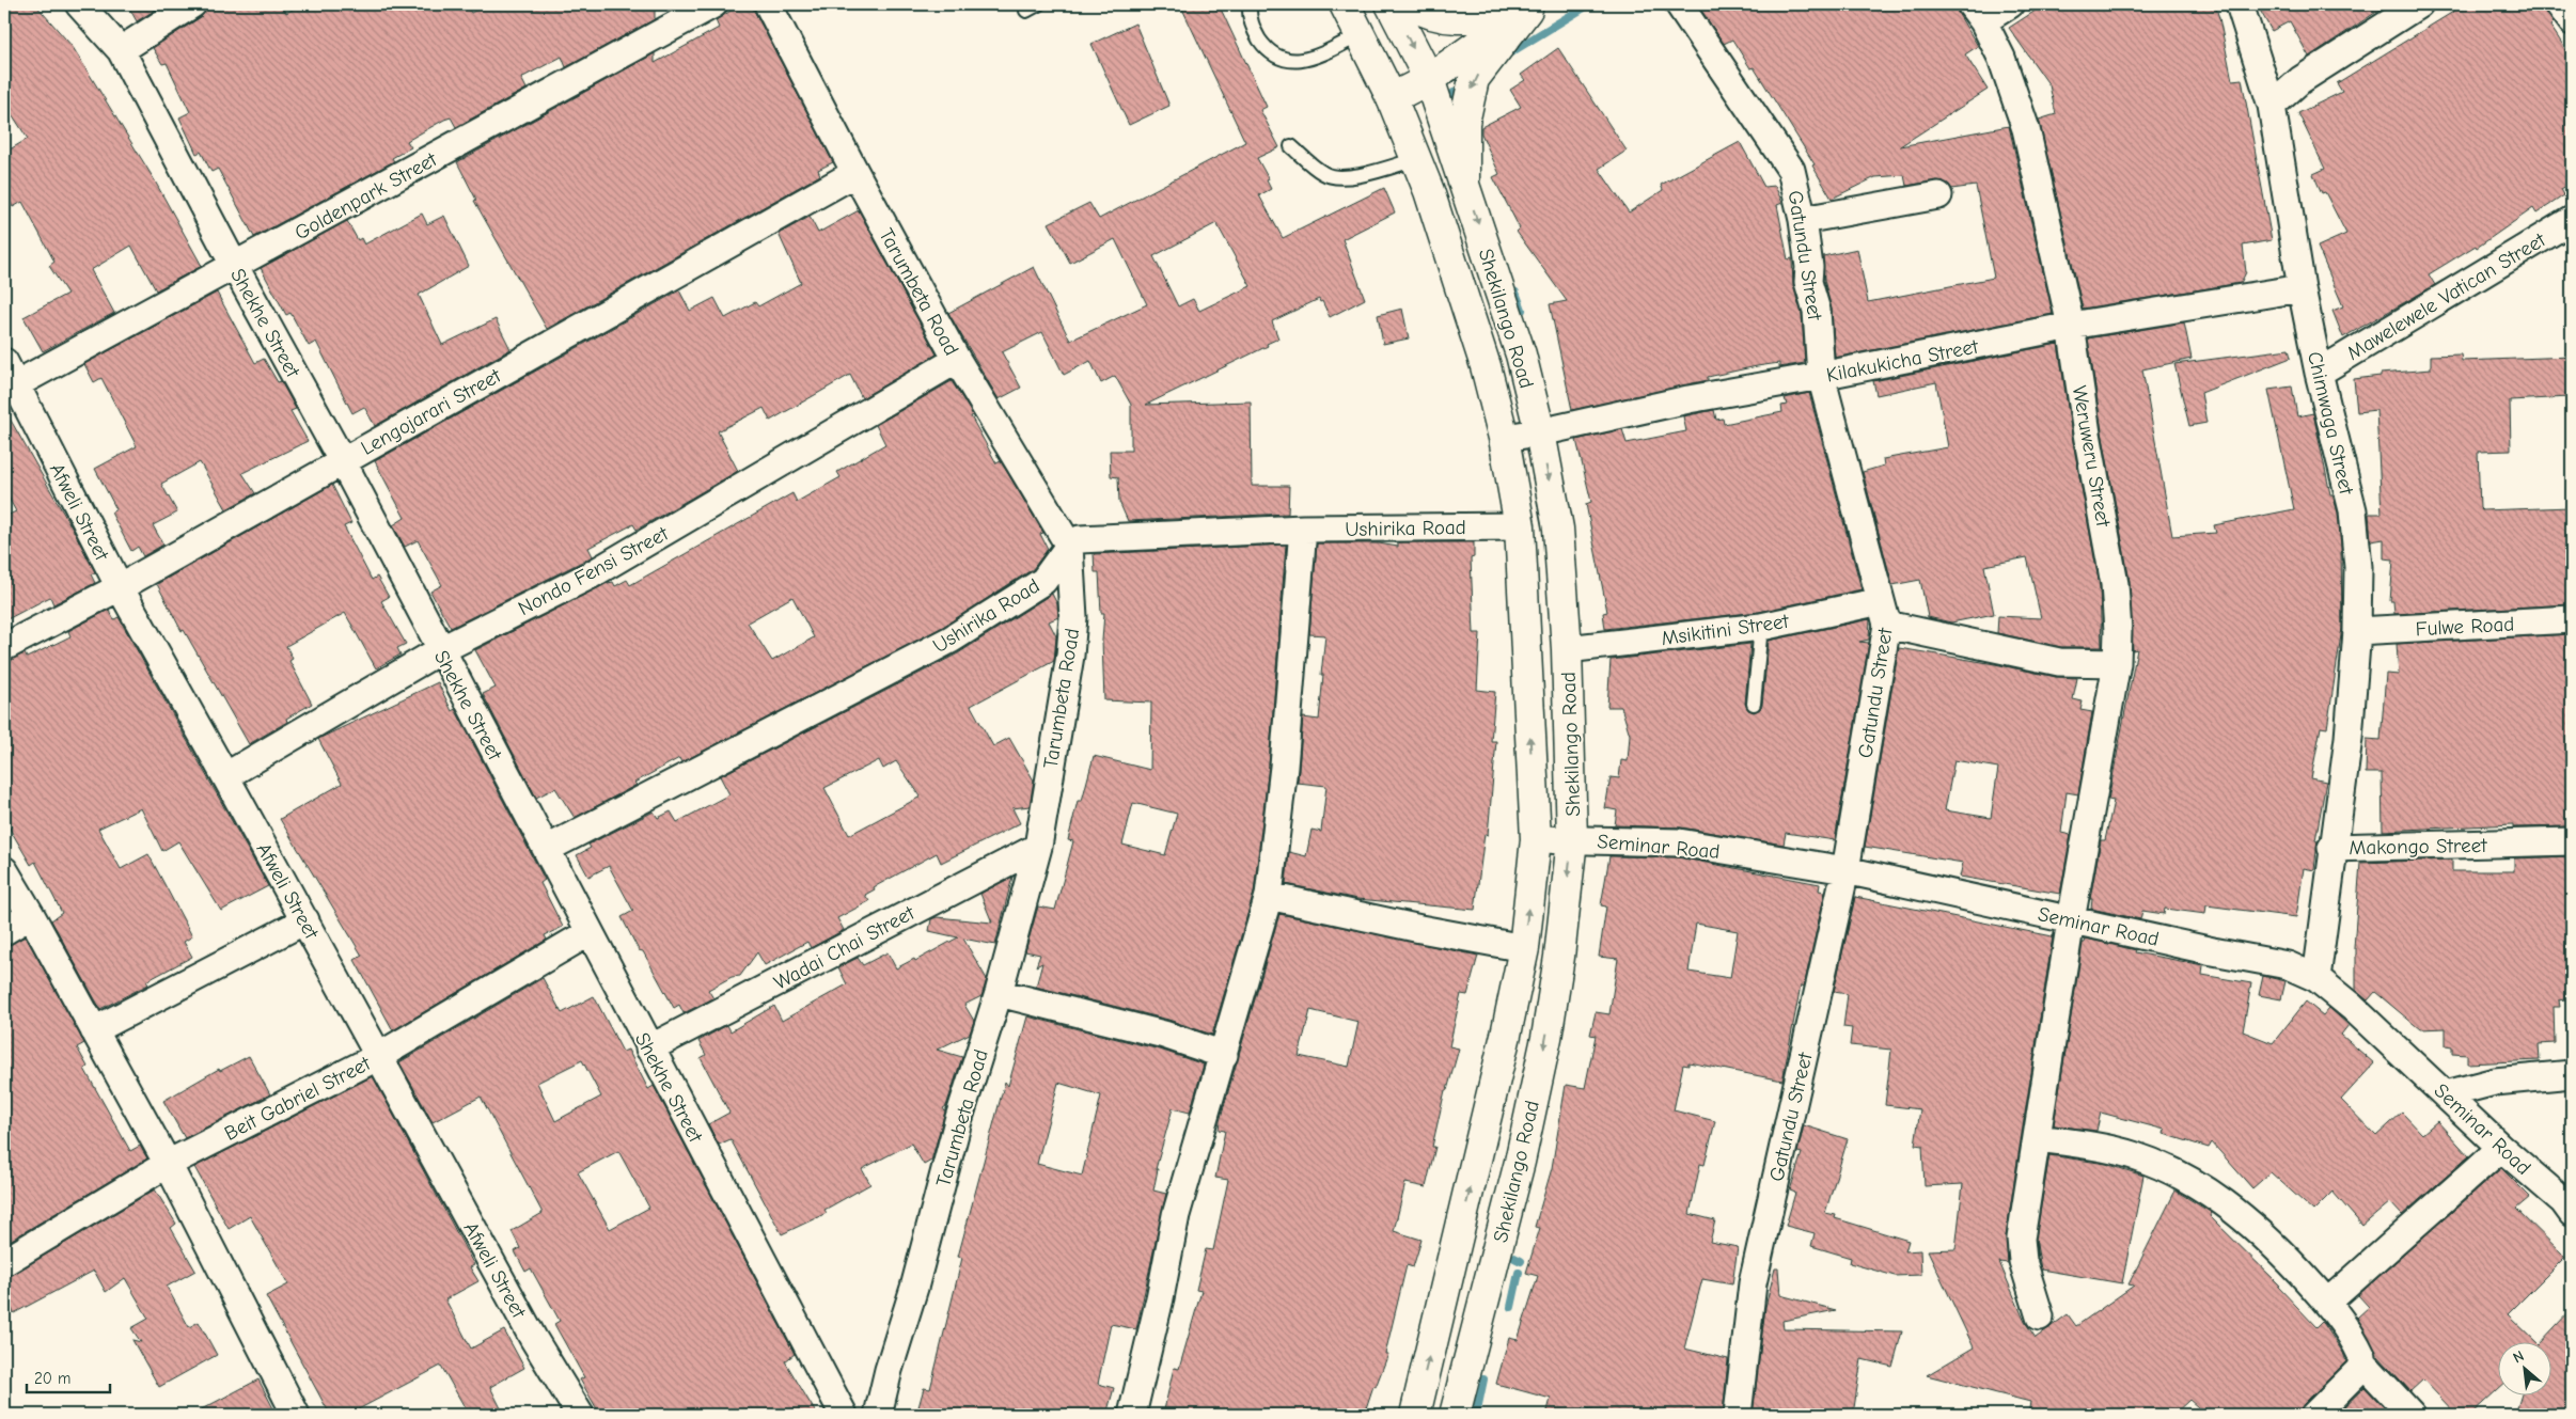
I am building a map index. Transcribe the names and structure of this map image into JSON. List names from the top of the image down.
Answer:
{
  "streets": {
    "main road": ["Shekilango Road"],
    "street": [
      "Goldenpark Street",
      "Gatundu Street",
      "Tarumbeta Road",
      "Mawelewele Vatican Street",
      "Shekhe Street",
      "Kilakukicha Street",
      "Lengojarari Street",
      "Chimwaga Street",
      "Weruweru Street",
      "Afweli Street",
      "Ushirika Road",
      "Nondo Fensi Street",
      "Fulwe Road",
      "Msikitini Street",
      "Seminar Road",
      "Makongo Street",
      "Wadai Chai Street",
      "Beit Gabriel Street"
    ]
  },
  "crossings": [
    ["Goldenpark Street", "Shekhe Street"],
    ["Goldenpark Street", "Afweli Street"],
    ["Gatundu Street", "Kilakukicha Street"],
    ["Gatundu Street", "Msikitini Street"],
    ["Gatundu Street", "Seminar Road"],
    ["Tarumbeta Road", "Lengojarari Street"],
    ["Tarumbeta Road", "Ushirika Road"],
    ["Tarumbeta Road", "Nondo Fensi Street"],
    ["Tarumbeta Road", "Wadai Chai Street"],
    ["Mawelewele Vatican Street", "Chimwaga Street"],
    ["Shekilango Road", "Kilakukicha Street"],
    ["Shekilango Road", "Ushirika Road"],
    ["Shekilango Road", "Msikitini Street"],
    ["Shekilango Road", "Seminar Road"],
    ["Shekhe Street", "Lengojarari Street"],
    ["Shekhe Street", "Ushirika Road"],
    ["Shekhe Street", "Nondo Fensi Street"],
    ["Shekhe Street", "Wadai Chai Street"],
    ["Shekhe Street", "Beit Gabriel Street"],
    ["Kilakukicha Street", "Chimwaga Street"],
    ["Kilakukicha Street", "Weruweru Street"],
    ["Lengojarari Street", "Afweli Street"],
    ["Chimwaga Street", "Fulwe Road"],
    ["Chimwaga Street", "Makongo Street"],
    ["Weruweru Street", "Msikitini Street"],
    ["Weruweru Street", "Seminar Road"],
    ["Afweli Street", "Nondo Fensi Street"],
    ["Afweli Street", "Beit Gabriel Street"],
    ["Seminar Road", "Makongo Street"]
  ],
  "scale_bar": "20 m",
  "north": "top left"
}
